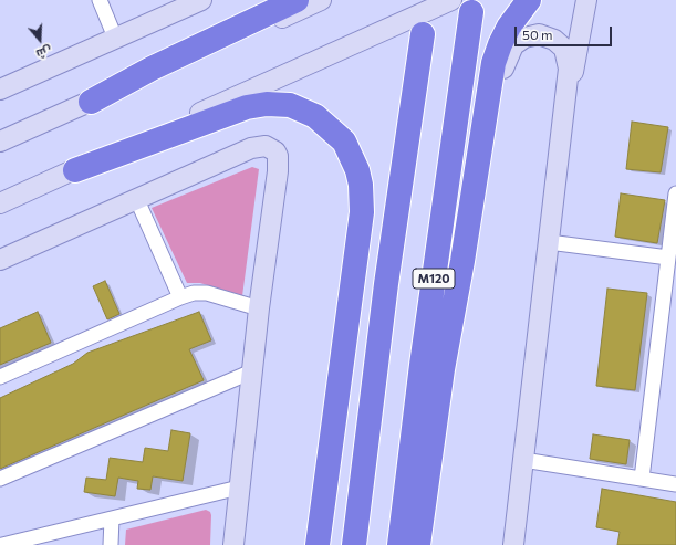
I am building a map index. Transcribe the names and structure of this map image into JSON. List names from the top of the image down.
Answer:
{
  "streets": {
    "highway": ["M120"]
  },
  "scale_bar": "50 m",
  "north": "bottom"
}
